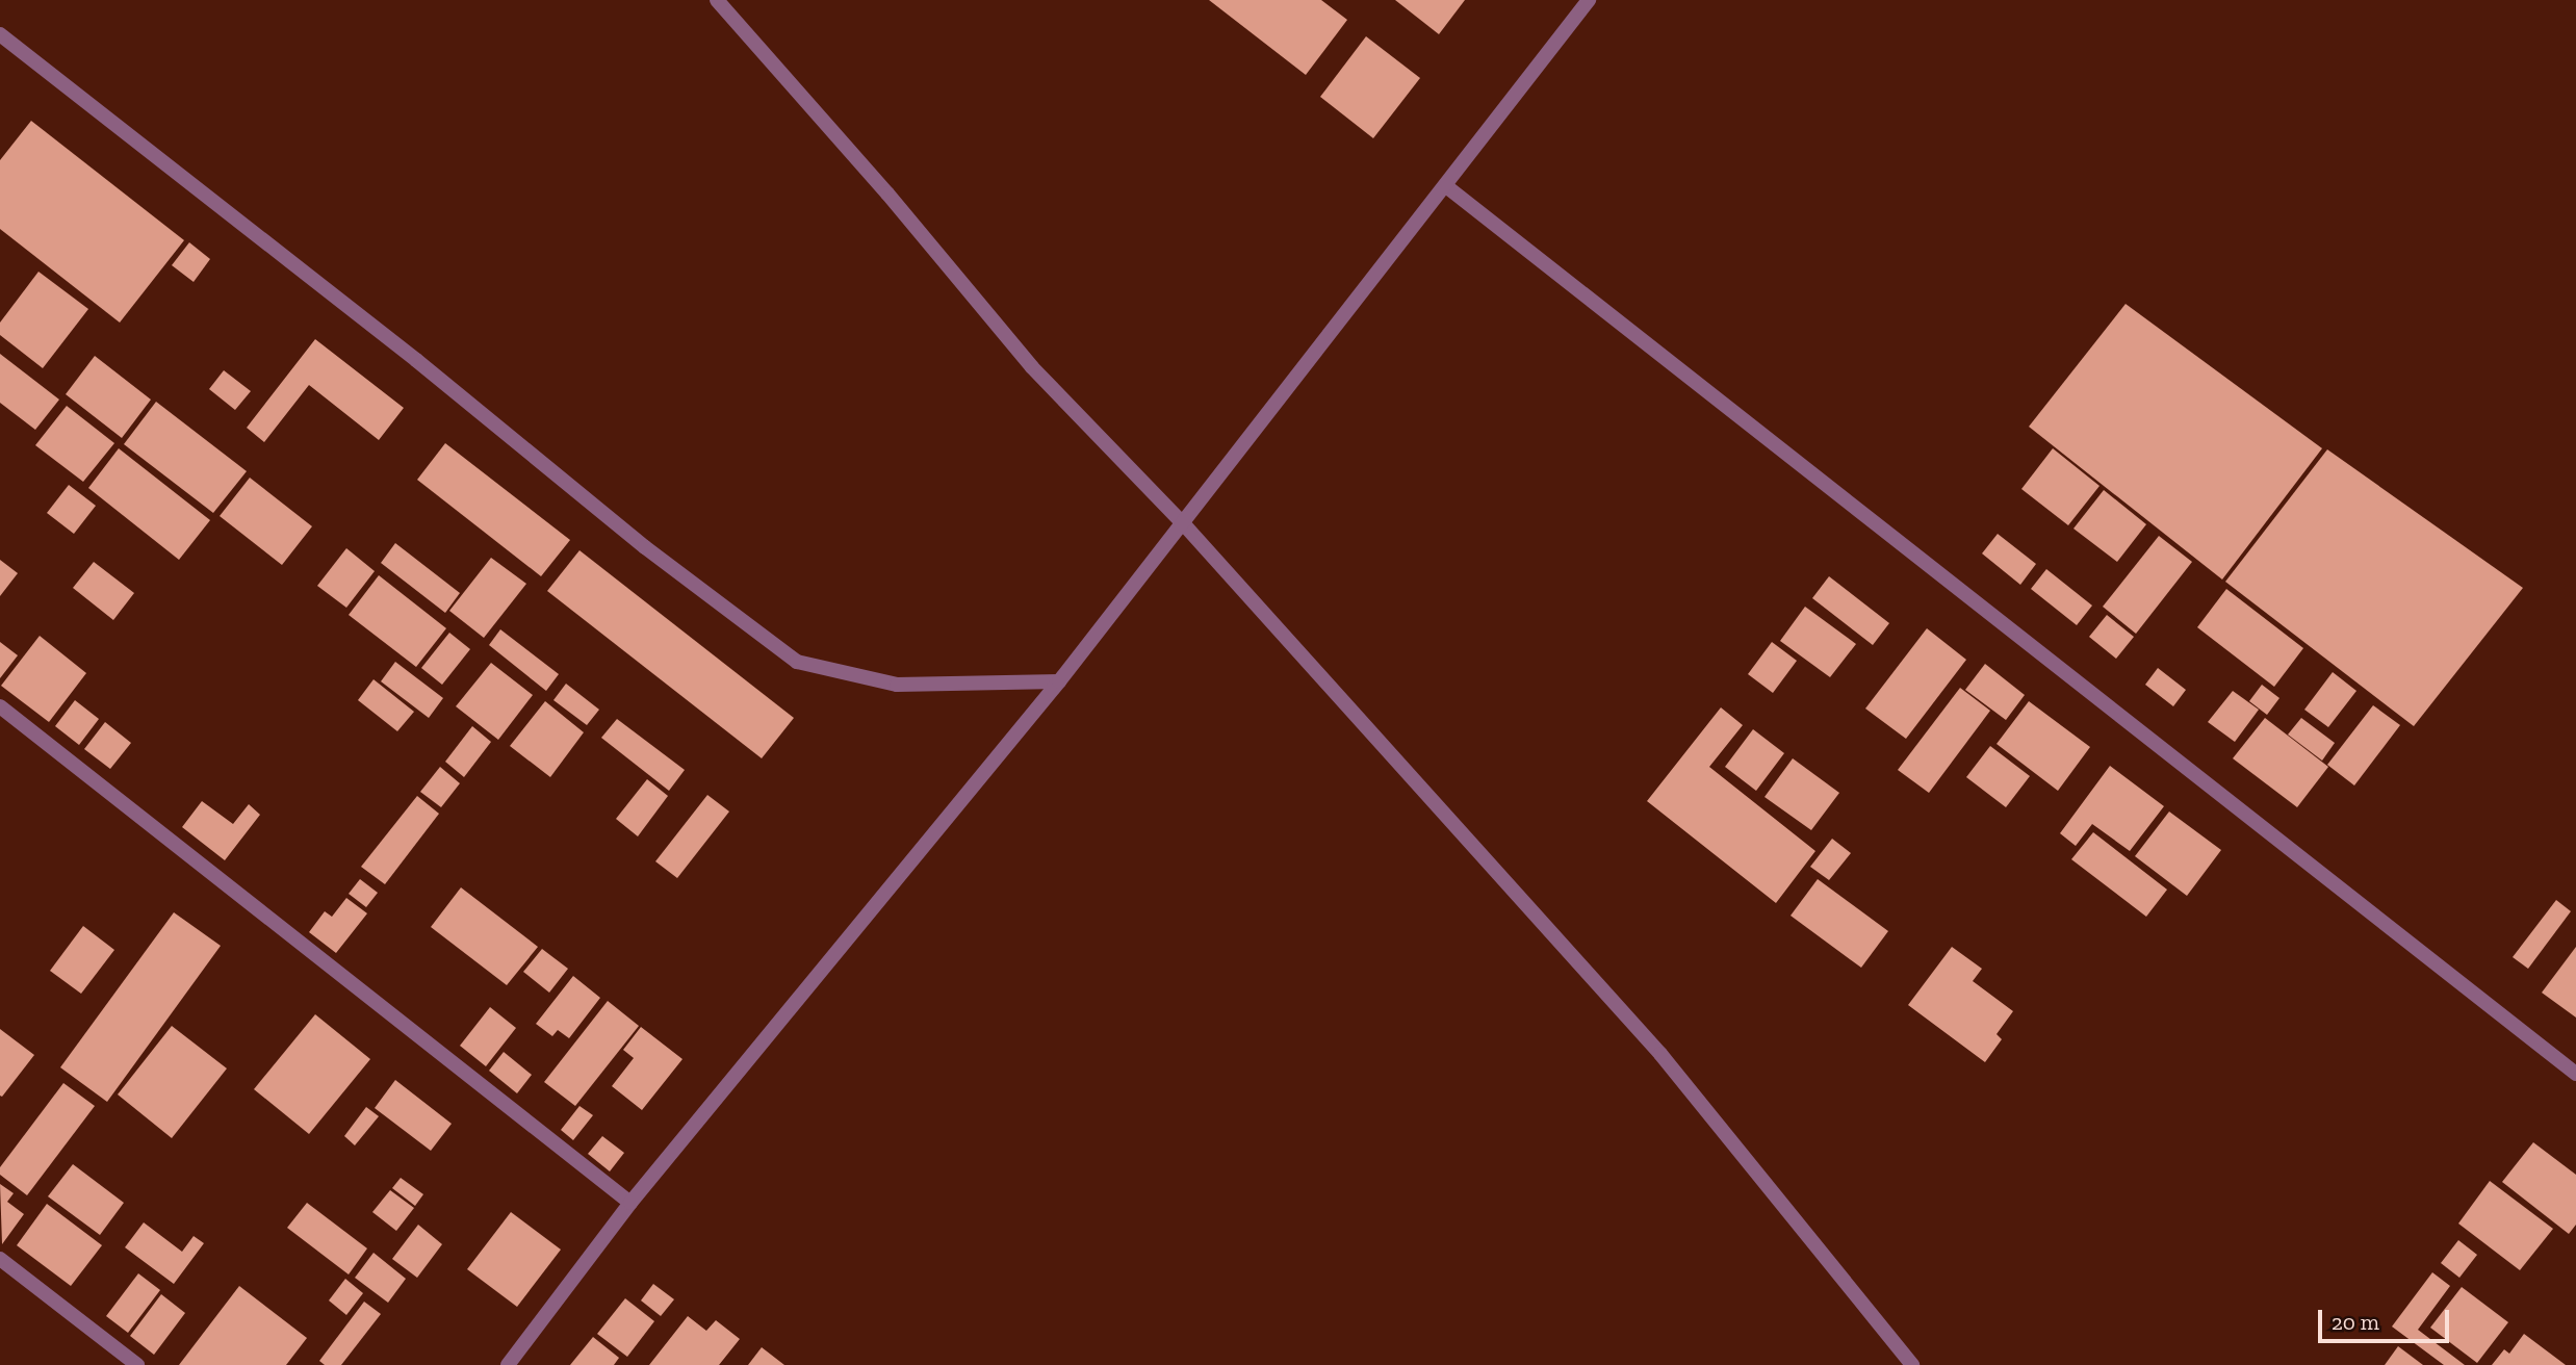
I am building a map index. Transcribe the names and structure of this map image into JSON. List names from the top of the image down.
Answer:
{
  "scale_bar": "20 m"
}
